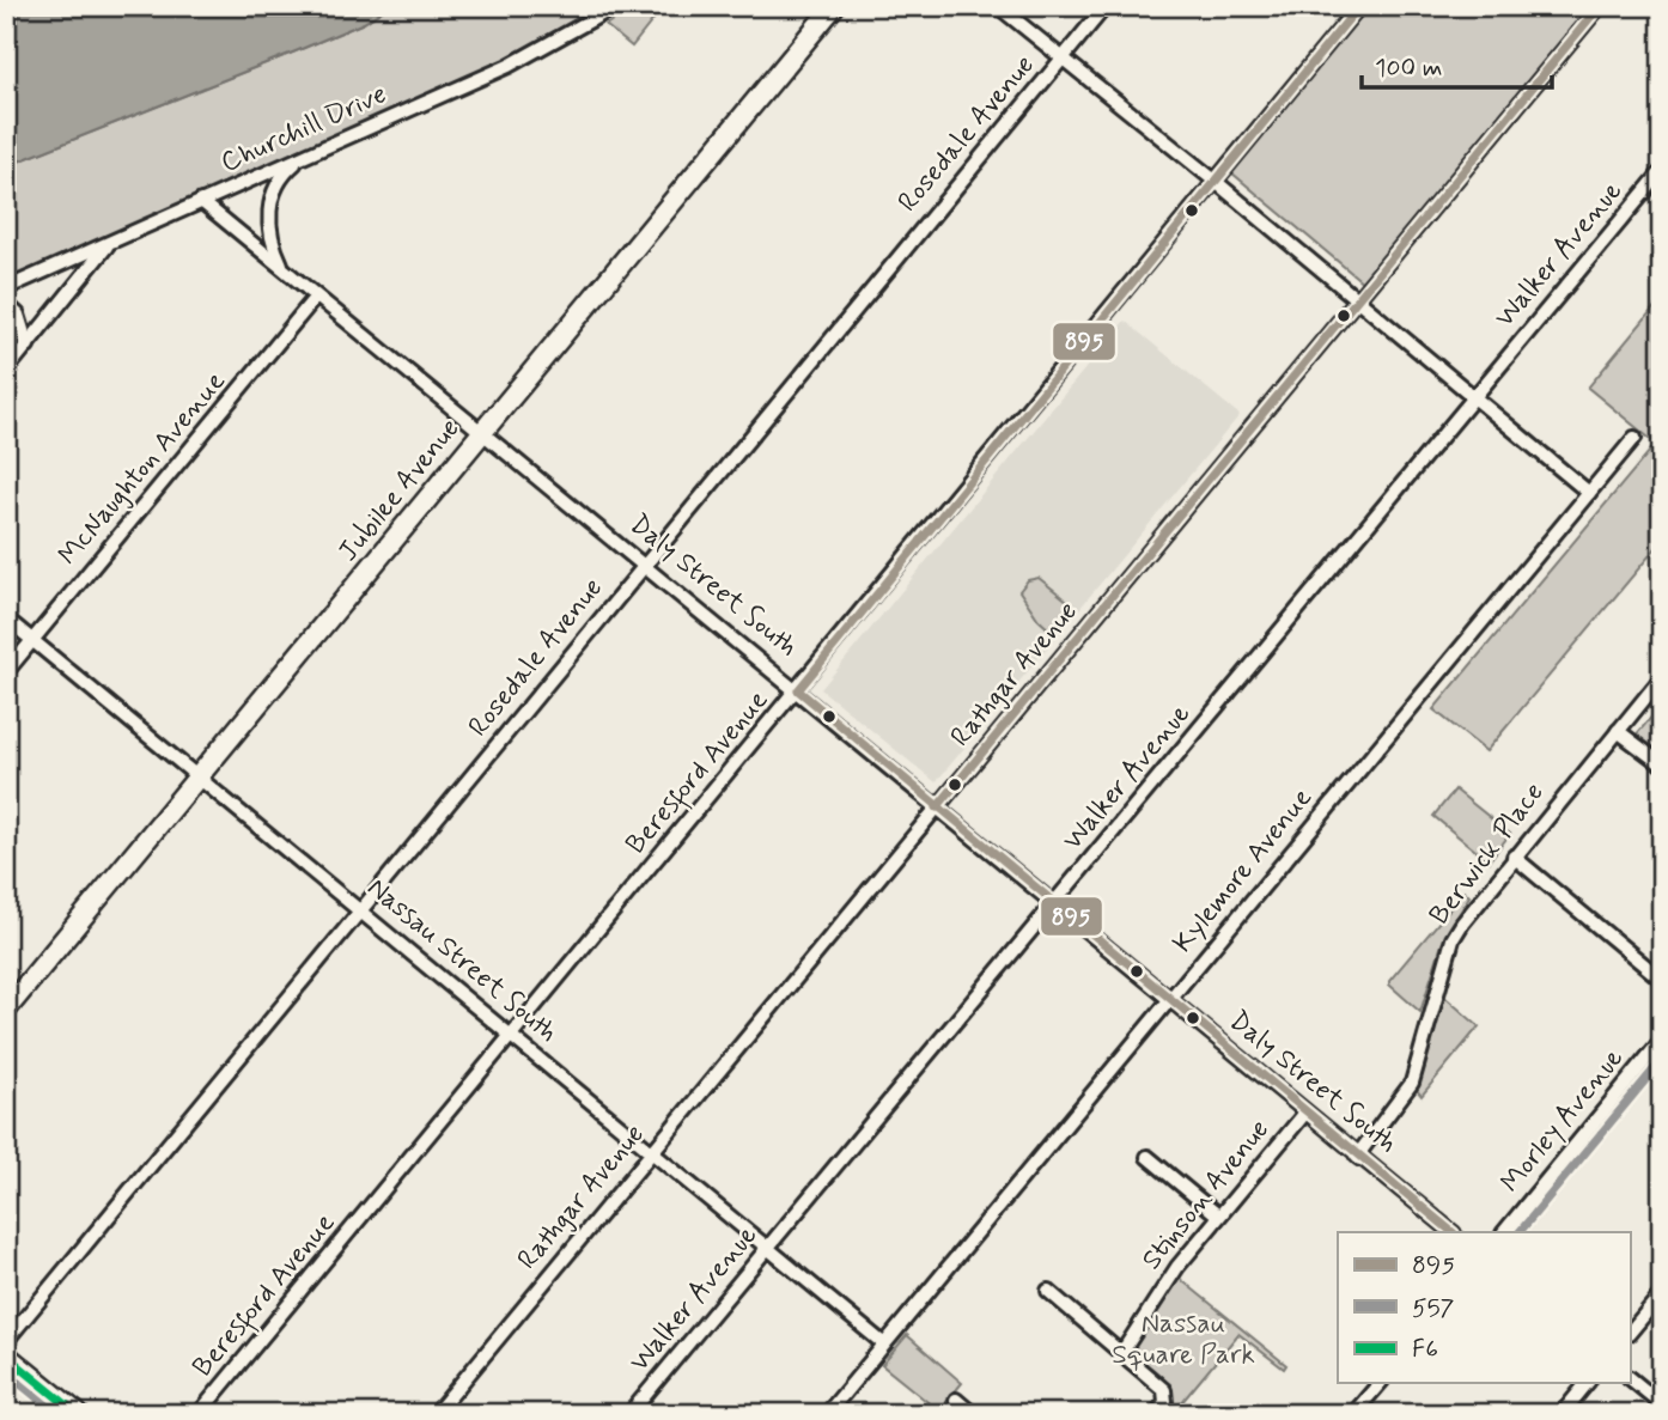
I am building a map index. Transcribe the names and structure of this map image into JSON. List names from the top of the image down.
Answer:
{
  "streets": {
    "main road": ["Jubilee Avenue"],
    "street": [
      "Churchill Drive",
      "Rosedale Avenue",
      "Walker Avenue",
      "McNaughton Avenue",
      "Daly Street South",
      "Rathgar Avenue",
      "Beresford Avenue",
      "Berwick Place",
      "Kylemore Avenue",
      "Nassau Street South",
      "Morley Avenue",
      "Stinson Avenue"
    ]
  },
  "crossings": [
    ["Churchill Drive", "Daly Street South"],
    ["Rosedale Avenue", "Daly Street South"],
    ["Rosedale Avenue", "Nassau Street South"],
    ["Walker Avenue", "Daly Street South"],
    ["Walker Avenue", "Nassau Street South"],
    ["McNaughton Avenue", "Daly Street South"],
    ["McNaughton Avenue", "Nassau Street South"],
    ["Jubilee Avenue", "Daly Street South"],
    ["Jubilee Avenue", "Nassau Street South"],
    ["Daly Street South", "Rathgar Avenue"],
    ["Daly Street South", "Beresford Avenue"],
    ["Daly Street South", "Berwick Place"],
    ["Daly Street South", "Kylemore Avenue"],
    ["Daly Street South", "Stinson Avenue"],
    ["Rathgar Avenue", "Nassau Street South"],
    ["Beresford Avenue", "Nassau Street South"],
    ["Kylemore Avenue", "Nassau Street South"]
  ],
  "parks": ["Nassau Square Park"],
  "lines": ["transit line 895", "transit line 557", "transit line F6"],
  "legend": ["895", "557", "F6"],
  "scale_bar": "100 m"
}
